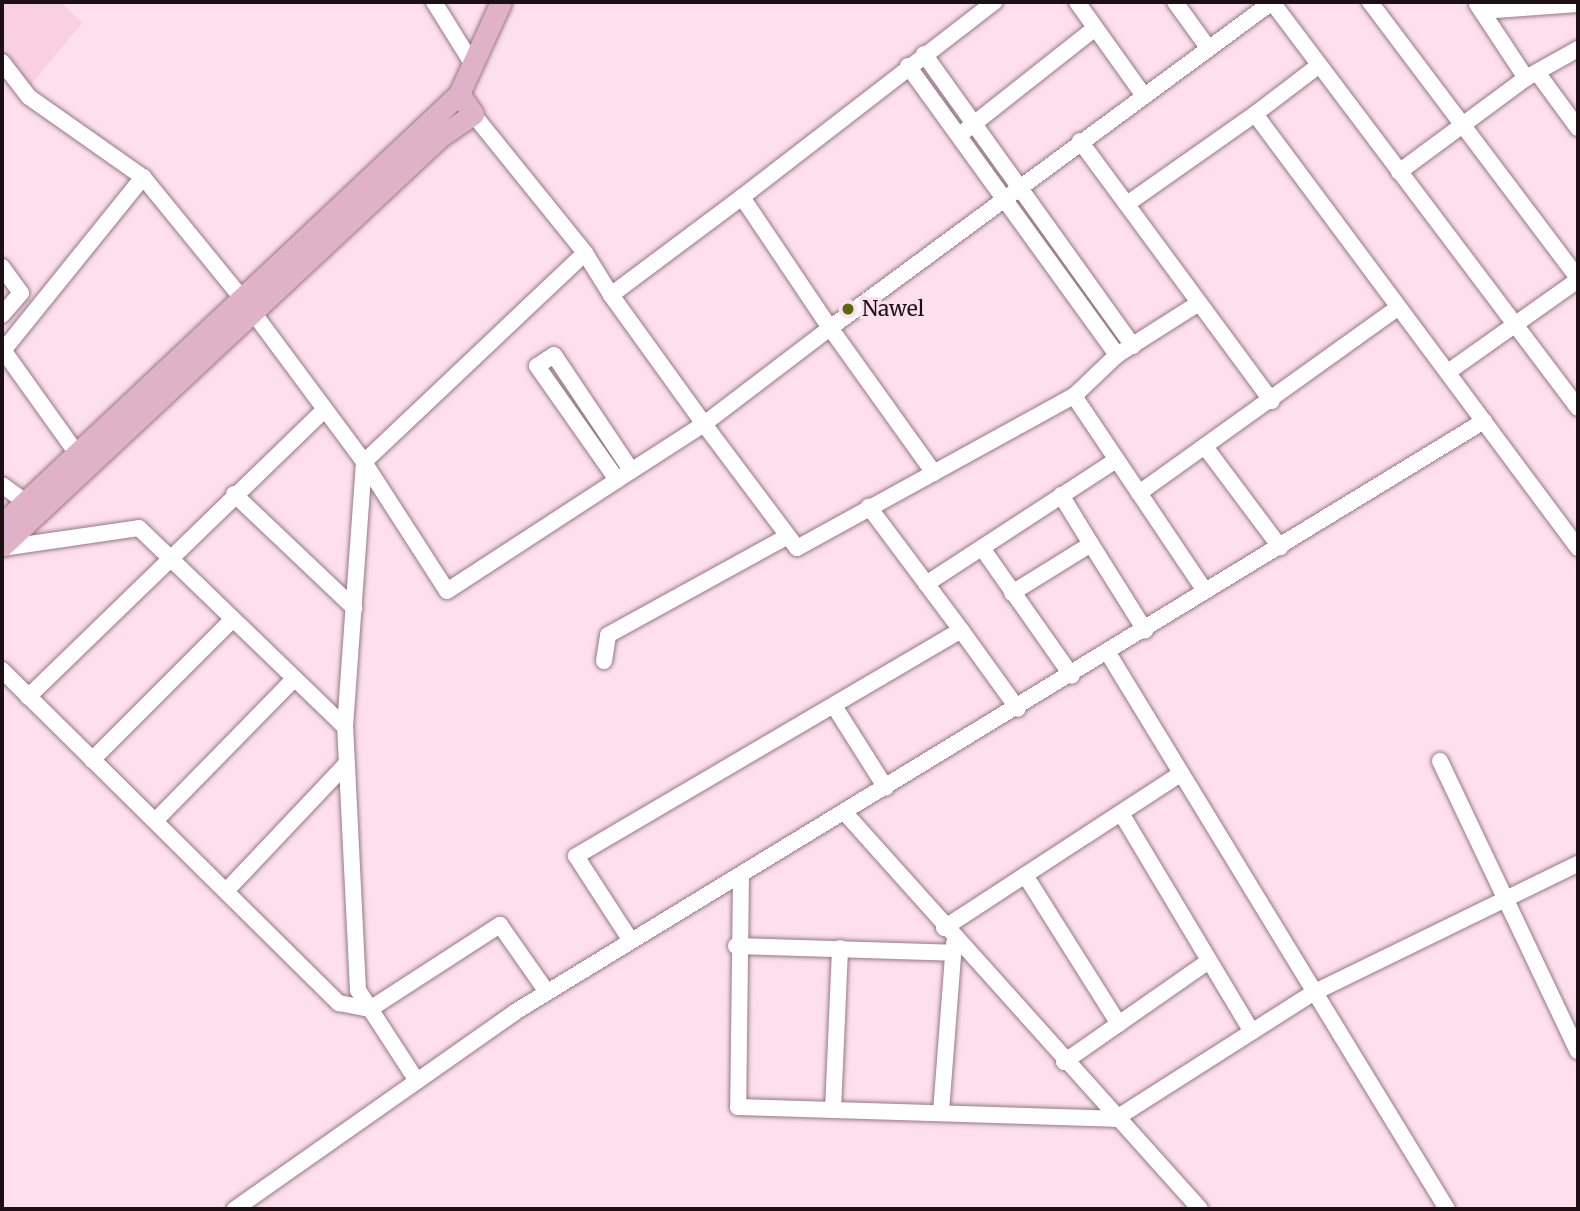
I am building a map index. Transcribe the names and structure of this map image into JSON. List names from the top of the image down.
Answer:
{
  "places": ["Nawel"]
}
